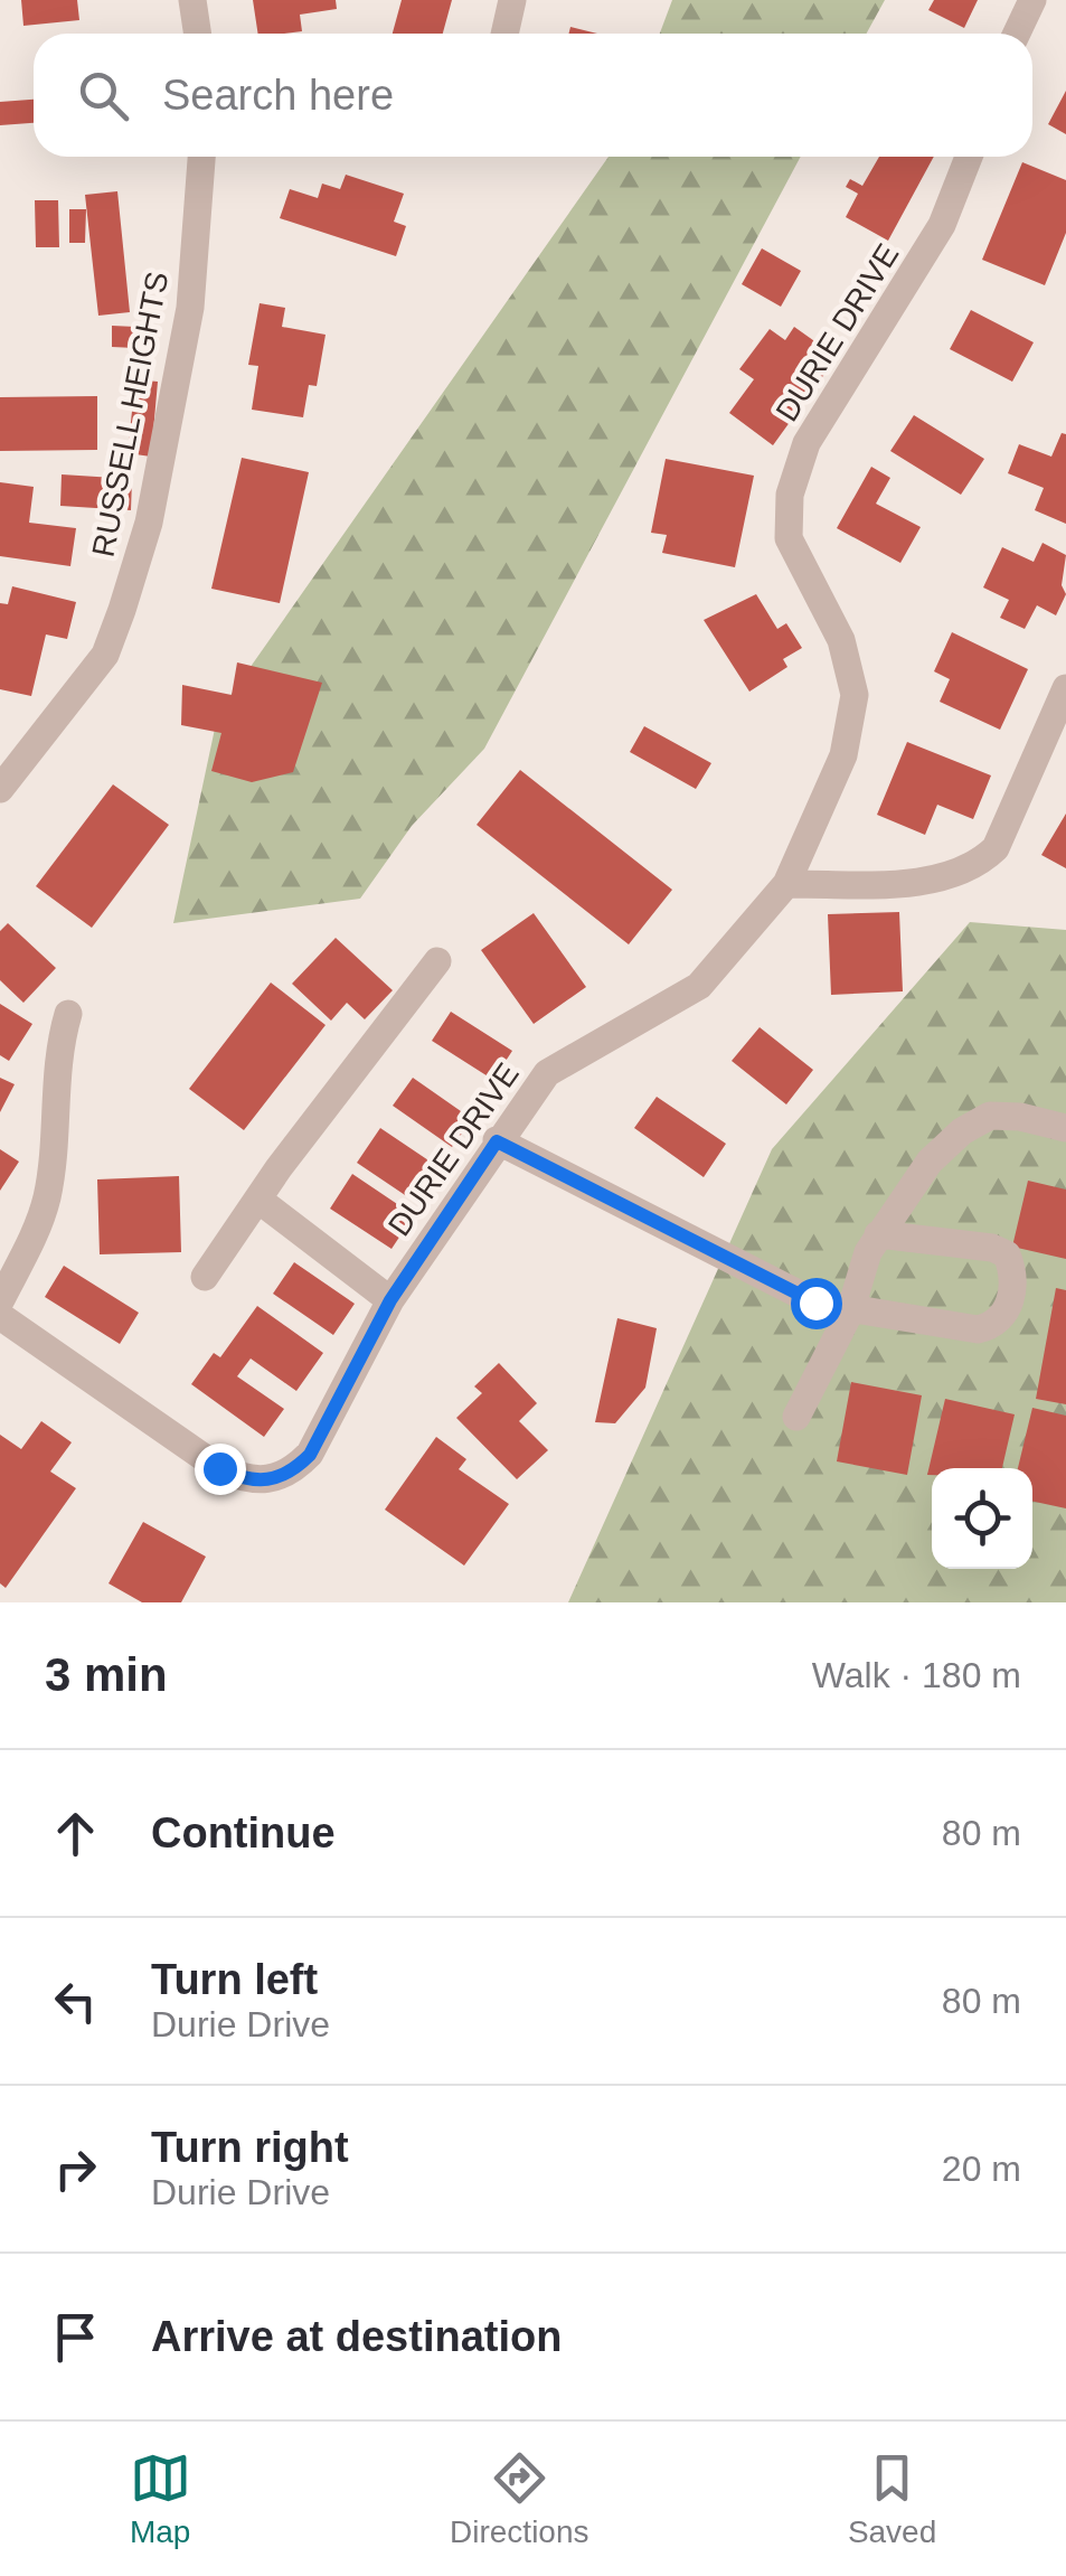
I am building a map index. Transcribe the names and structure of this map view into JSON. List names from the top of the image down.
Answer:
{
  "streets": {
    "street": ["DURIE DRIVE", "RUSSELL HEIGHTS"]
  },
  "page": {
    "search": "Search here",
    "heading": ["3 min", "Walk · 180 m"],
    "list": [
      ["Continue", "80 m"],
      ["Turn left", "Durie Drive", "80 m"],
      ["Turn right", "Durie Drive", "20 m"],
      "Arrive at destination"
    ],
    "nav": ["Map", "Directions", "Saved"]
  }
}
